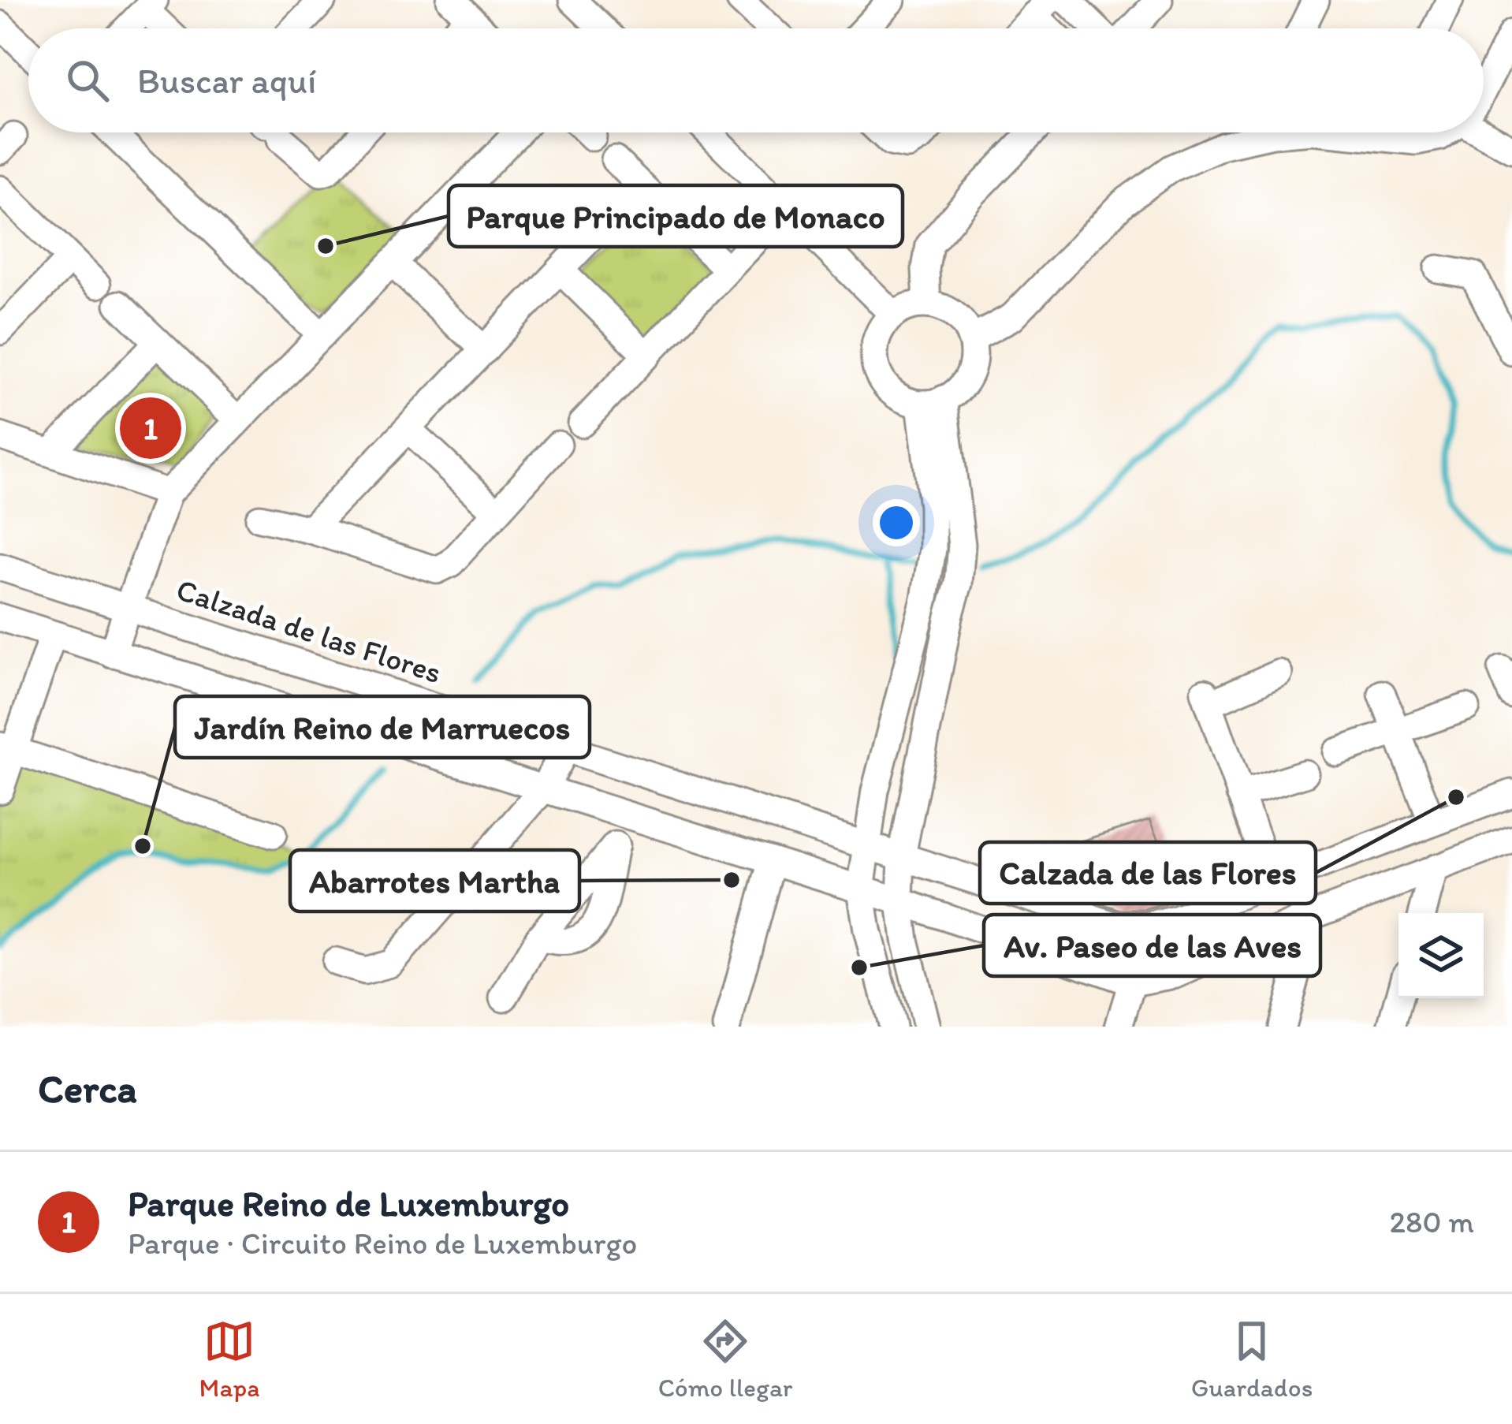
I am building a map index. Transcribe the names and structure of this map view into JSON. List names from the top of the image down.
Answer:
{
  "streets": {
    "street": ["Calzada de las Flores"]
  },
  "places": [
    "Parque Principado de Monaco",
    "Calzada de las Flores",
    "Jardín Reino de Marruecos",
    "Abarrotes Martha",
    "Av. Paseo de las Aves"
  ],
  "page": {
    "search": "Buscar aquí",
    "pins": "1",
    "heading": "Cerca",
    "list": [
      {
        "mark": "1",
        "name": "Parque Reino de Luxemburgo",
        "note": "Parque · Circuito Reino de Luxemburgo",
        "value": "280 m"
      }
    ],
    "nav": ["Mapa", "Cómo llegar", "Guardados"]
  }
}
